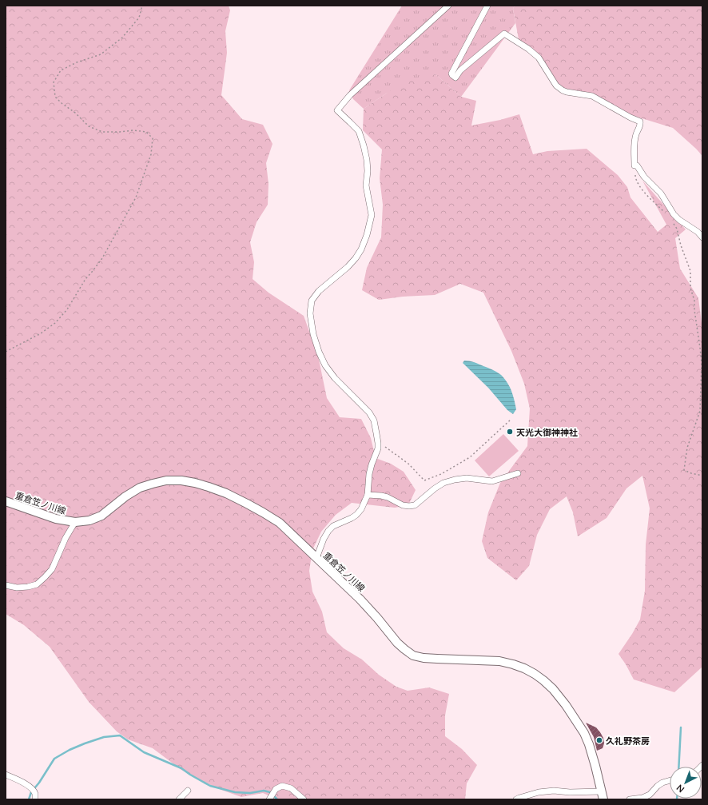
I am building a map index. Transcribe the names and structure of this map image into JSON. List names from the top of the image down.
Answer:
{
  "streets": {
    "main road": ["重倉笠ノ川線"]
  },
  "places": ["天光大御神神社", "久礼野茶房"],
  "north": "bottom left"
}
